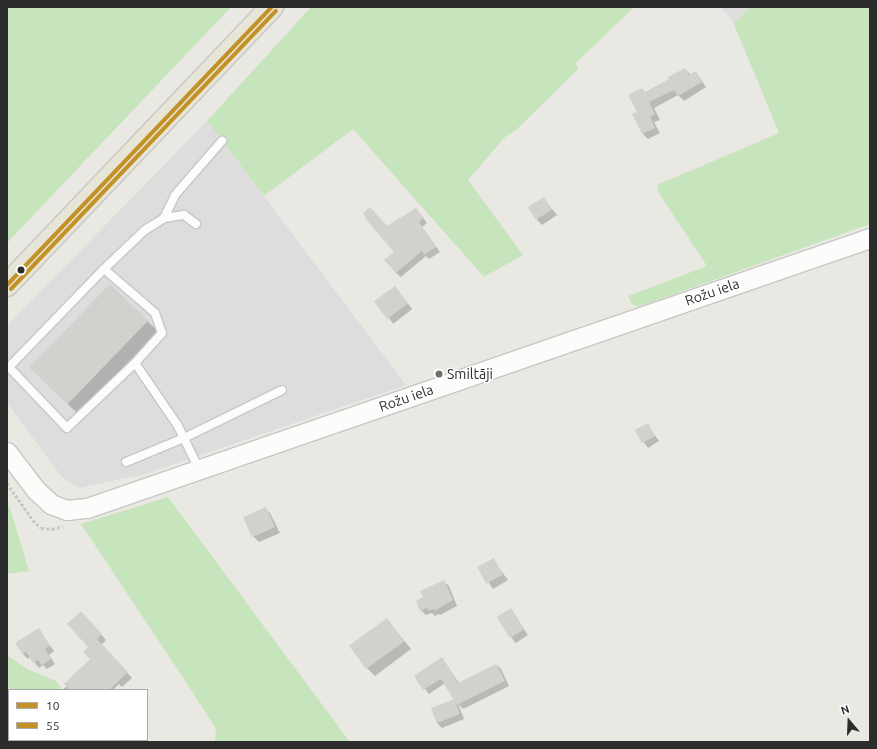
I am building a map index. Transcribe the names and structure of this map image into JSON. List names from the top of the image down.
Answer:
{
  "streets": {
    "street": ["Rožu iela"]
  },
  "places": ["Smiltāji"],
  "lines": ["transit line 10", "transit line 55"],
  "legend": ["10", "55"],
  "north": "top"
}
